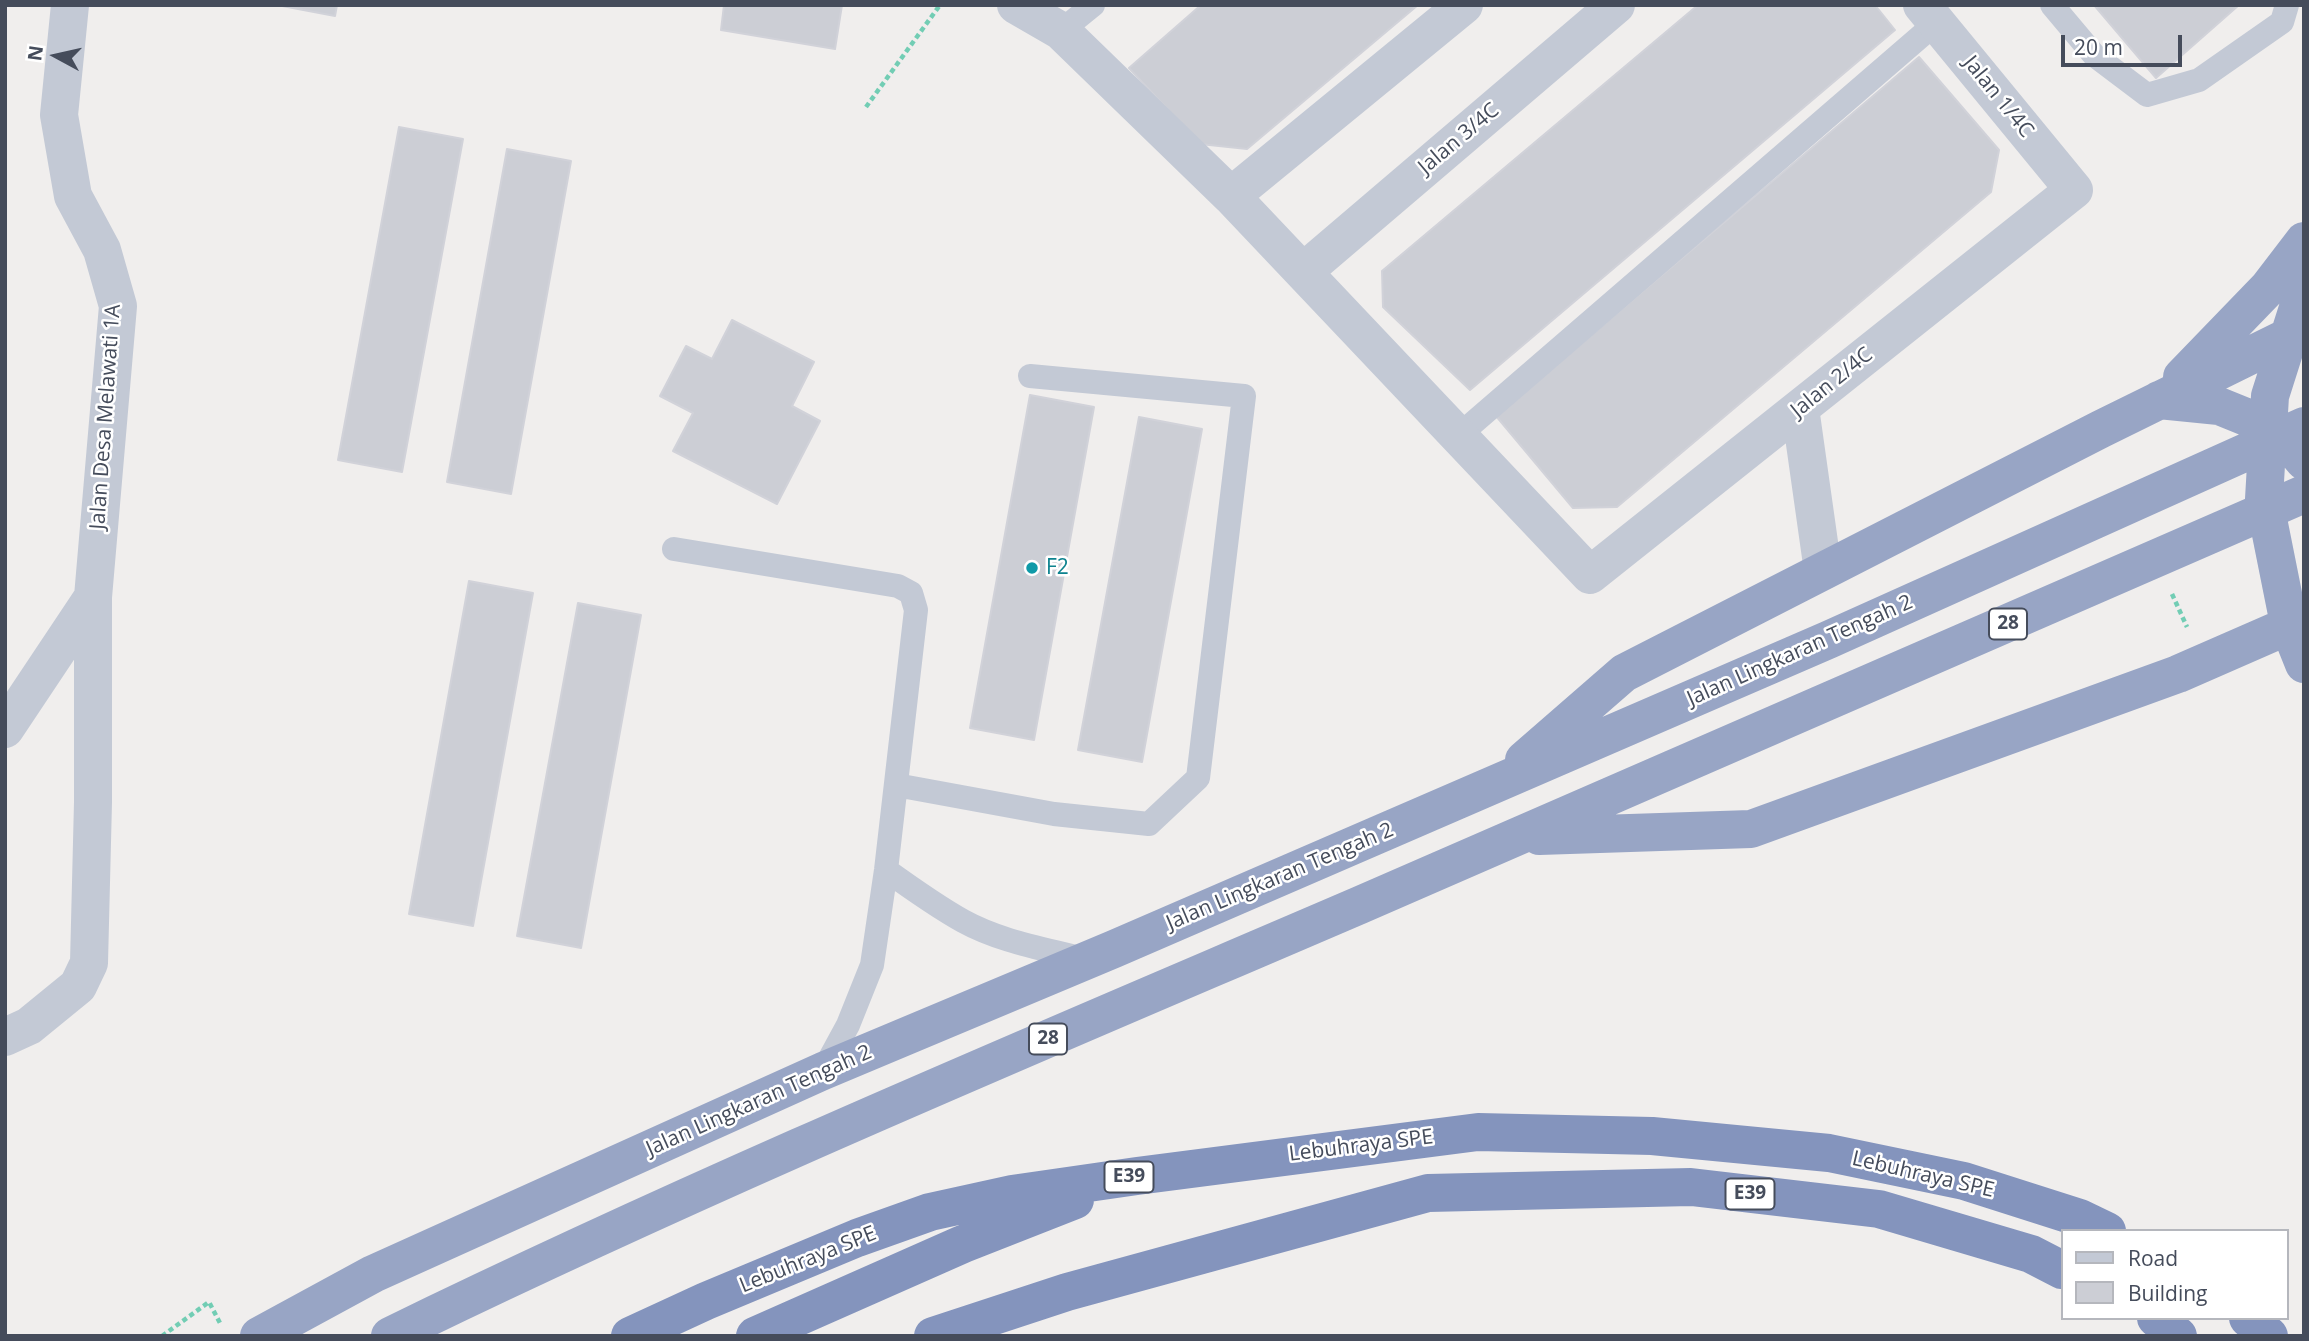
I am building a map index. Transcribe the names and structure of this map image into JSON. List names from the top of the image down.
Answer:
{
  "streets": {
    "highway": [
      "28",
      "Jalan Lingkaran Tengah 2",
      "Lebuhraya SPE",
      "E39"
    ],
    "street": [
      "Jalan 1/4C",
      "Jalan 3/4C",
      "Jalan 2/4C",
      "Jalan Desa Melawati 1A"
    ]
  },
  "crossings": [
    ["Jalan 1/4C", "Jalan 2/4C"]
  ],
  "places": ["F2"],
  "legend": ["Road", "Building"],
  "scale_bar": "20 m",
  "north": "left"
}
